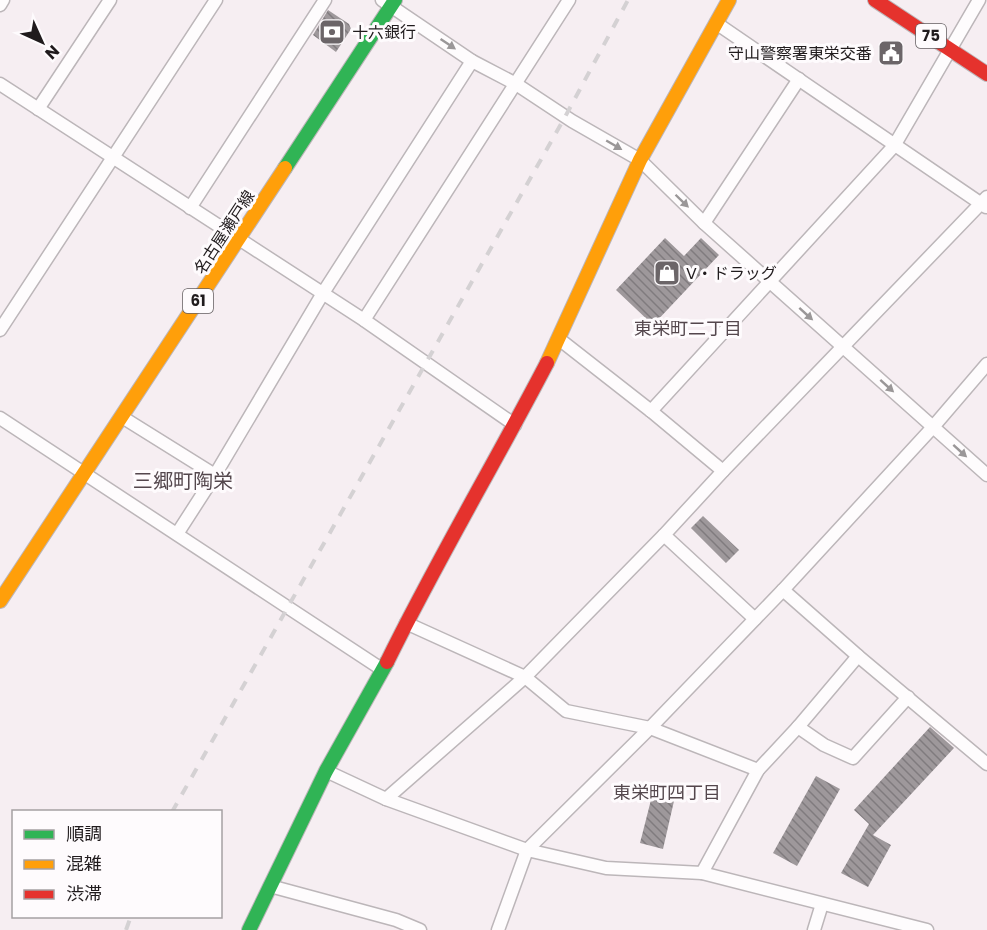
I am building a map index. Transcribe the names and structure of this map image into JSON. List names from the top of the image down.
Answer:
{
  "streets": {
    "street": ["75", "名古屋瀬戸線", "61"]
  },
  "districts": ["東栄町二丁目", "三郷町陶栄", "東栄町四丁目"],
  "places": {
    "bank": ["十六銀行"],
    "public building": ["守山警察署東栄交番"],
    "shop": ["V・ドラッグ"]
  },
  "legend": ["順調", "混雑", "渋滞"],
  "north": "bottom right"
}
